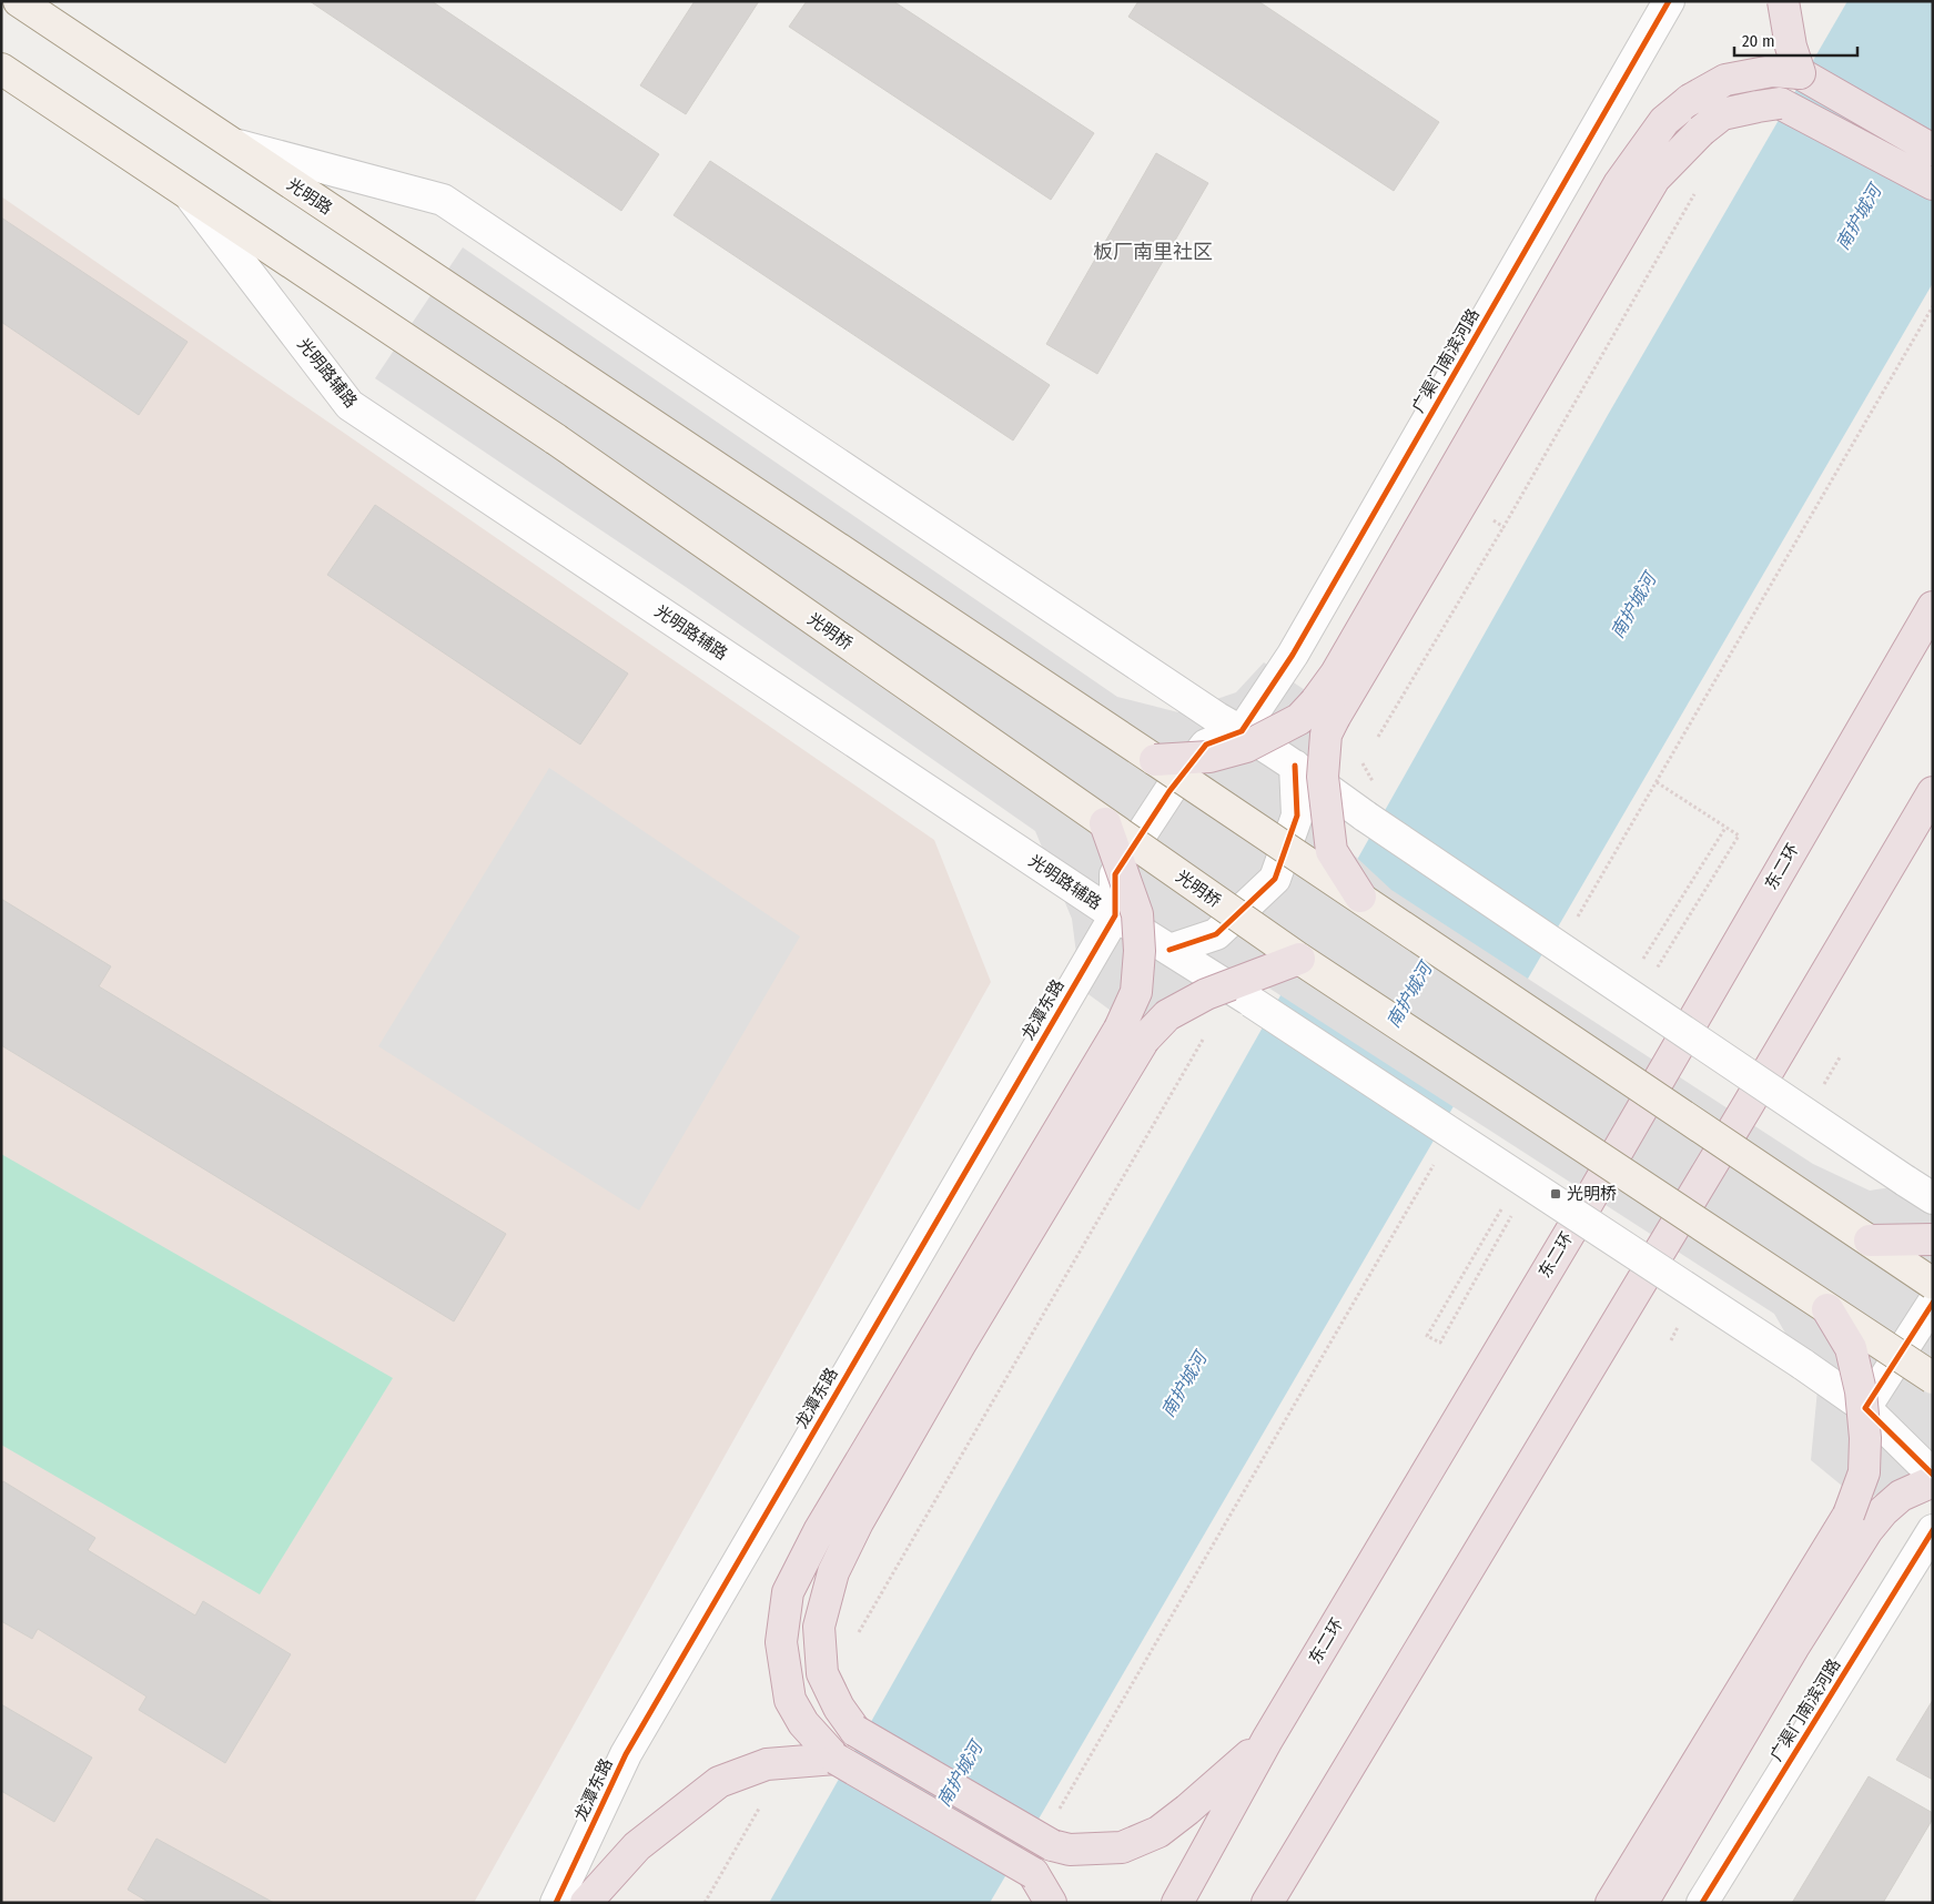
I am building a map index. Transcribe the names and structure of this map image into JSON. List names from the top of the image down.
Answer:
{
  "streets": {
    "highway": ["东二环"],
    "main road": ["光明路", "光明桥"],
    "street": ["广渠门南滨河路", "光明路辅路", "龙潭东路"]
  },
  "crossings": [
    ["光明路辅路", "光明桥"],
    ["光明路辅路", "龙潭东路"]
  ],
  "districts": ["板厂南里社区"],
  "water": ["南护城河"],
  "places": {
    "transit": ["光明桥"]
  },
  "scale_bar": "20 m"
}
